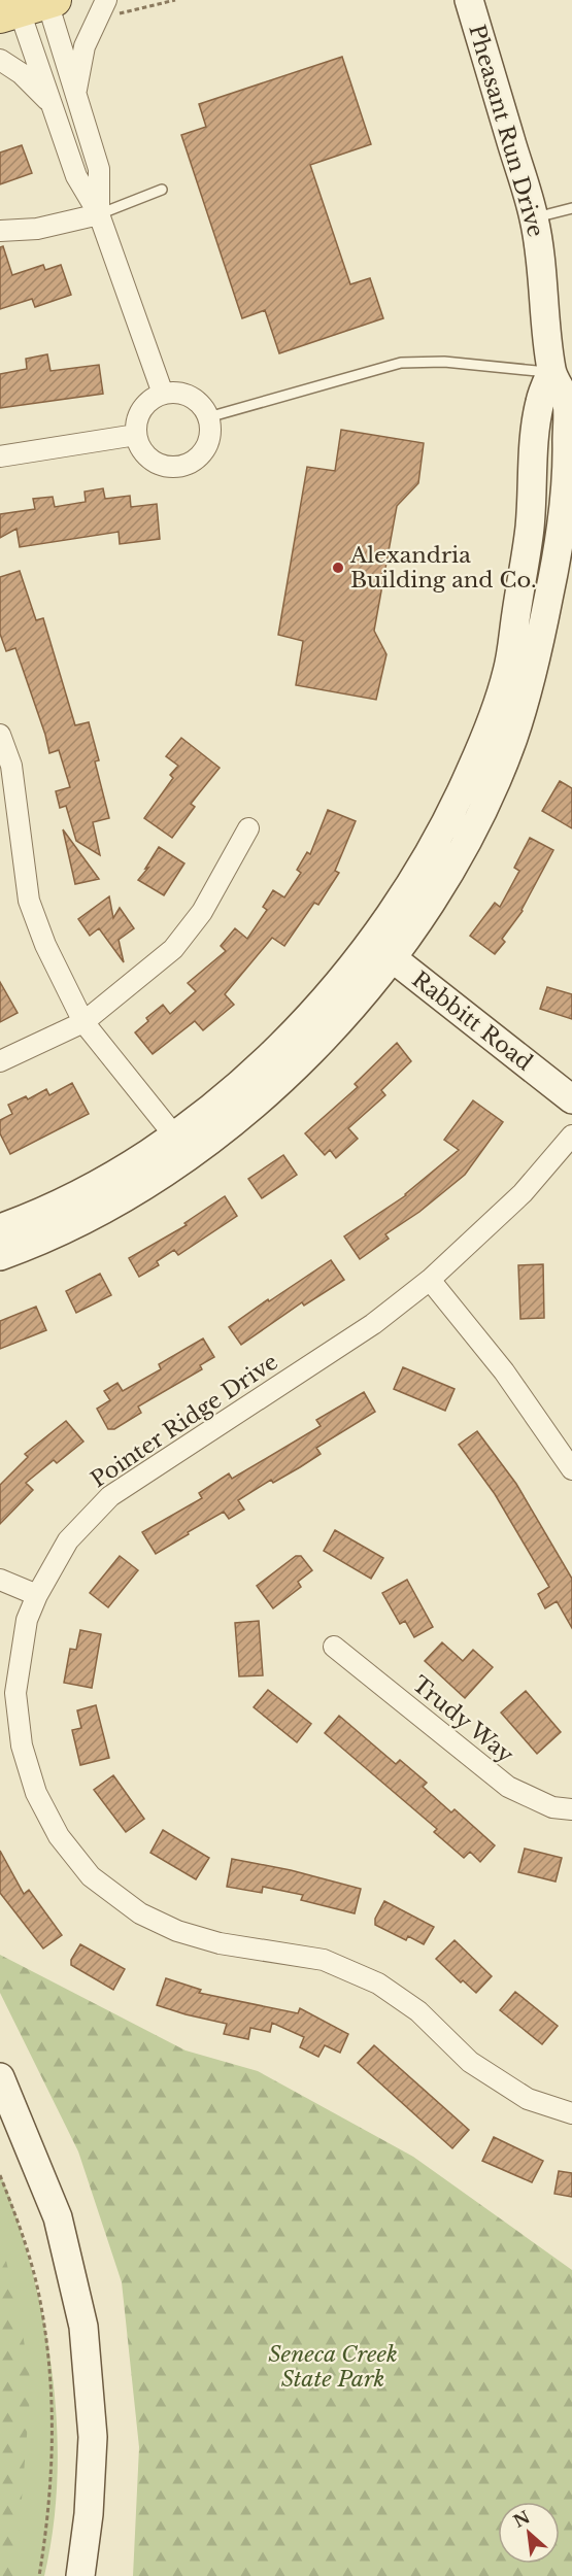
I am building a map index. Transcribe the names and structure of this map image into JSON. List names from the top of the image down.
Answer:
{
  "streets": {
    "street": [
      "Pheasant Run Drive",
      "Rabbitt Road",
      "Pointer Ridge Drive",
      "Trudy Way"
    ]
  },
  "crossings": [
    ["Pheasant Run Drive", "Rabbitt Road"]
  ],
  "parks": ["Seneca Creek State Park"],
  "places": ["Alexandria Building and Co."],
  "north": "top left"
}
